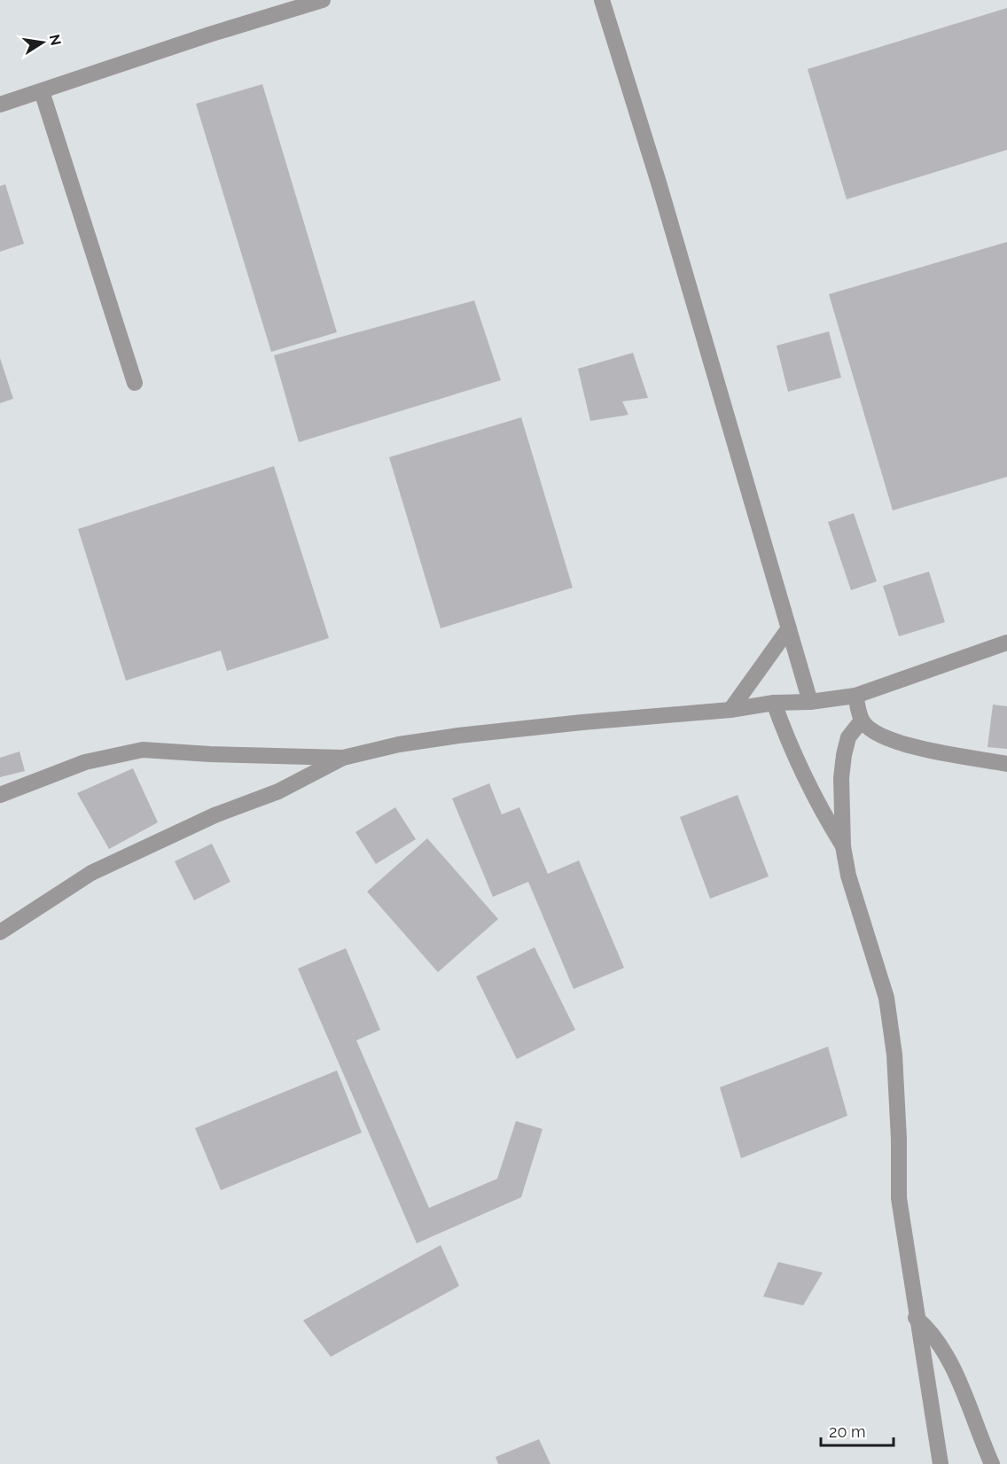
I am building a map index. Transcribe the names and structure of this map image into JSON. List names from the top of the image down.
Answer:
{
  "scale_bar": "20 m",
  "north": "right"
}
